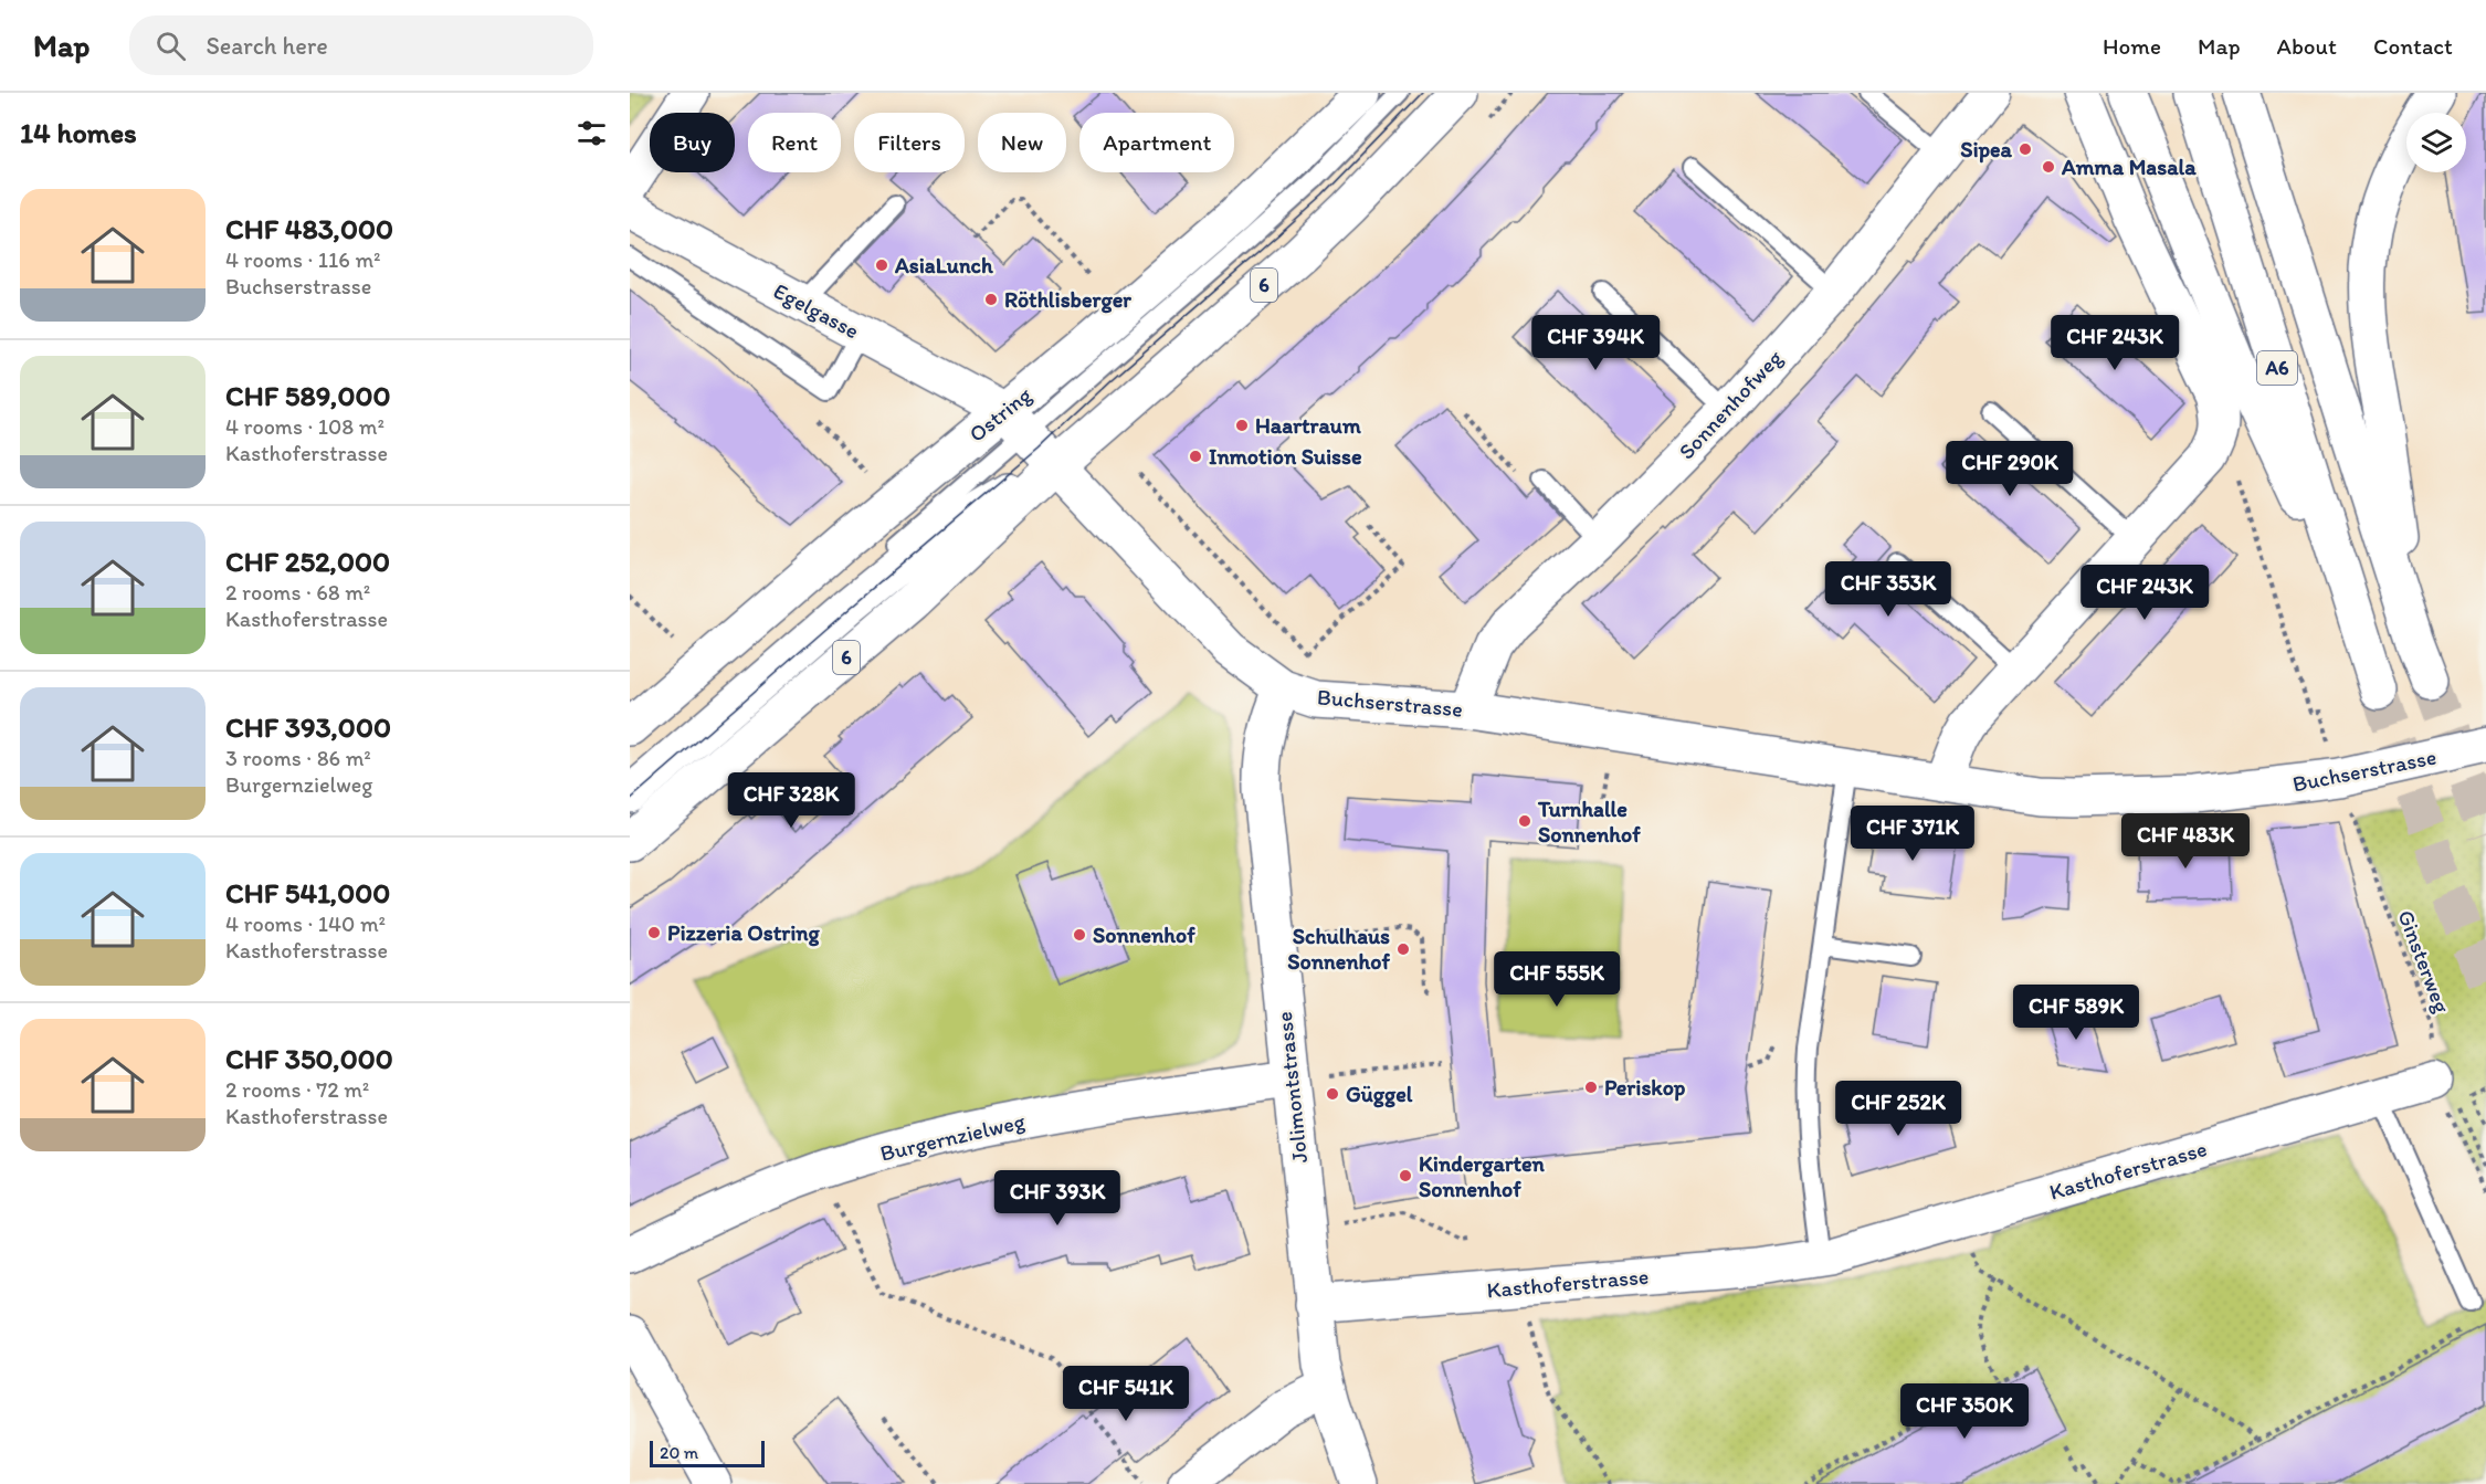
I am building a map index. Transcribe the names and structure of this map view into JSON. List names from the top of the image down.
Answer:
{
  "streets": {
    "main road": [
      "6",
      "Egelgasse",
      "A6",
      "Sonnenhofweg",
      "Ostring",
      "Buchserstrasse",
      "Jolimontstrasse",
      "Burgernzielweg",
      "Kasthoferstrasse"
    ],
    "path": ["Ginsterweg"]
  },
  "crossings": [
    ["6", "Buchserstrasse"],
    ["Egelgasse", "Ostring"],
    ["Egelgasse", "Buchserstrasse"],
    ["Sonnenhofweg", "Buchserstrasse"],
    ["Ostring", "Buchserstrasse"],
    ["Buchserstrasse", "Jolimontstrasse"],
    ["Ginsterweg", "Kasthoferstrasse"],
    ["Jolimontstrasse", "Burgernzielweg"],
    ["Jolimontstrasse", "Kasthoferstrasse"]
  ],
  "places": [
    "Sipea",
    "Amma Masala",
    "AsiaLunch",
    "Röthlisberger",
    "Haartraum",
    "Inmotion Suisse",
    "Turnhalle Sonnenhof",
    "Pizzeria Ostring",
    "Sonnenhof",
    "Schulhaus Sonnenhof",
    "Periskop",
    "Güggel",
    "Kindergarten Sonnenhof"
  ],
  "scale_bar": "20 m",
  "page": {
    "header": "Map",
    "search": "Search here",
    "nav": [
      "Home",
      "Map",
      "About",
      "Contact"
    ],
    "heading": "14 homes",
    "chip": [
      "Buy",
      "Rent",
      "Filters",
      "New",
      "Apartment"
    ],
    "list": [
      {
        "name": "CHF 483,000",
        "note": "4 rooms · 116 m² · Buchserstrasse"
      },
      {
        "name": "CHF 589,000",
        "note": "4 rooms · 108 m² · Kasthoferstrasse"
      },
      {
        "name": "CHF 252,000",
        "note": "2 rooms · 68 m² · Kasthoferstrasse"
      },
      {
        "name": "CHF 393,000",
        "note": "3 rooms · 86 m² · Burgernzielweg"
      },
      {
        "name": "CHF 541,000",
        "note": "4 rooms · 140 m² · Kasthoferstrasse"
      },
      {
        "name": "CHF 350,000",
        "note": "2 rooms · 72 m² · Kasthoferstrasse"
      }
    ],
    "price": [
      "CHF 394K",
      "CHF 243K",
      "CHF 290K",
      "CHF 353K",
      "CHF 243K",
      "CHF 328K",
      "CHF 371K",
      "CHF 483K",
      "CHF 555K",
      "CHF 589K",
      "CHF 252K",
      "CHF 393K",
      "CHF 541K",
      "CHF 350K"
    ],
    "scale": "20 m"
  }
}
